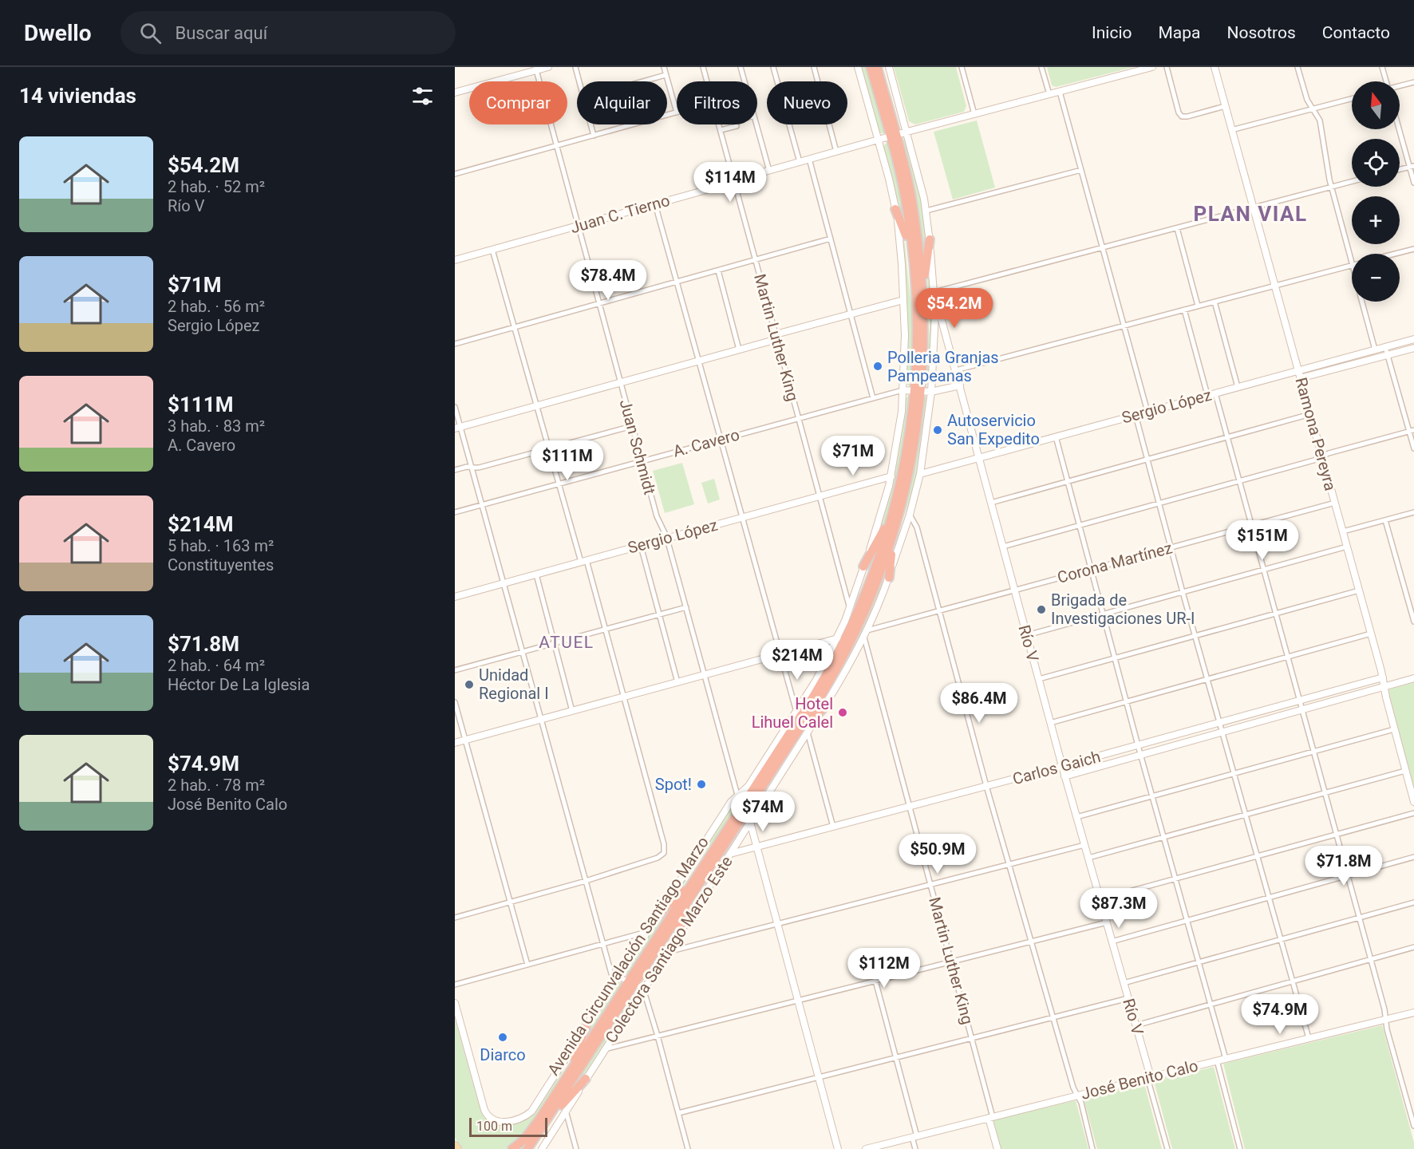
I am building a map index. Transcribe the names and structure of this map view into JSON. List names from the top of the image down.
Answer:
{
  "streets": {
    "highway": ["Avenida Circunvalación Santiago Marzo"],
    "street": [
      "Juan C. Tierno",
      "Martin Luther King",
      "Sergio López",
      "Ramona Pereyra",
      "A. Cavero",
      "Juan Schmidt",
      "Corona Martínez",
      "Río V",
      "Carlos Gaich",
      "Colectora Santiago Marzo Este",
      "José Benito Calo"
    ]
  },
  "crossings": [
    ["Juan C. Tierno", "Martin Luther King"],
    ["Juan C. Tierno", "Juan Schmidt"],
    ["Juan C. Tierno", "Colectora Santiago Marzo Este"],
    ["Juan C. Tierno", "Avenida Circunvalación Santiago Marzo"],
    ["Martin Luther King", "Sergio López"],
    ["Martin Luther King", "A. Cavero"],
    ["Martin Luther King", "Carlos Gaich"],
    ["Martin Luther King", "Colectora Santiago Marzo Este"],
    ["Martin Luther King", "José Benito Calo"],
    ["Sergio López", "Ramona Pereyra"],
    ["Sergio López", "Juan Schmidt"],
    ["Sergio López", "Río V"],
    ["Sergio López", "Colectora Santiago Marzo Este"],
    ["Ramona Pereyra", "Corona Martínez"],
    ["Ramona Pereyra", "Carlos Gaich"],
    ["A. Cavero", "Juan Schmidt"],
    ["A. Cavero", "Río V"],
    ["A. Cavero", "Colectora Santiago Marzo Este"],
    ["A. Cavero", "Avenida Circunvalación Santiago Marzo"],
    ["Juan Schmidt", "Carlos Gaich"],
    ["Juan Schmidt", "Colectora Santiago Marzo Este"],
    ["Juan Schmidt", "Avenida Circunvalación Santiago Marzo"],
    ["Corona Martínez", "Río V"],
    ["Corona Martínez", "Colectora Santiago Marzo Este"],
    ["Río V", "Carlos Gaich"],
    ["Río V", "Colectora Santiago Marzo Este"],
    ["Río V", "José Benito Calo"],
    ["Carlos Gaich", "Colectora Santiago Marzo Este"]
  ],
  "districts": ["PLAN VIAL", "ATUEL"],
  "places": [
    "Polleria Granjas Pampeanas",
    "Autoservicio San Expedito",
    "Brigada de Investigaciones UR-I",
    "Unidad Regional I",
    "Hotel Lihuel Calel",
    "Spot!",
    "Diarco"
  ],
  "scale_bar": "100 m",
  "north": "top",
  "page": {
    "header": "Dwello",
    "search": "Buscar aquí",
    "nav": [
      "Inicio",
      "Mapa",
      "Nosotros",
      "Contacto"
    ],
    "heading": "14 viviendas",
    "map_buttons": ["+", "−"],
    "chip": [
      "Comprar",
      "Alquilar",
      "Filtros",
      "Nuevo"
    ],
    "list": [
      {
        "name": "$54.2M",
        "note": "2 hab. · 52 m² · Río V"
      },
      {
        "name": "$71M",
        "note": "2 hab. · 56 m² · Sergio López"
      },
      {
        "name": "$111M",
        "note": "3 hab. · 83 m² · A. Cavero"
      },
      {
        "name": "$214M",
        "note": "5 hab. · 163 m² · Constituyentes"
      },
      {
        "name": "$71.8M",
        "note": "2 hab. · 64 m² · Héctor De La Iglesia"
      },
      {
        "name": "$74.9M",
        "note": "2 hab. · 78 m² · José Benito Calo"
      }
    ],
    "price": [
      "$114M",
      "$78.4M",
      "$54.2M",
      "$71M",
      "$111M",
      "$151M",
      "$214M",
      "$86.4M",
      "$74M",
      "$50.9M",
      "$71.8M",
      "$87.3M",
      "$112M",
      "$74.9M"
    ],
    "scale": "100 m"
  }
}
